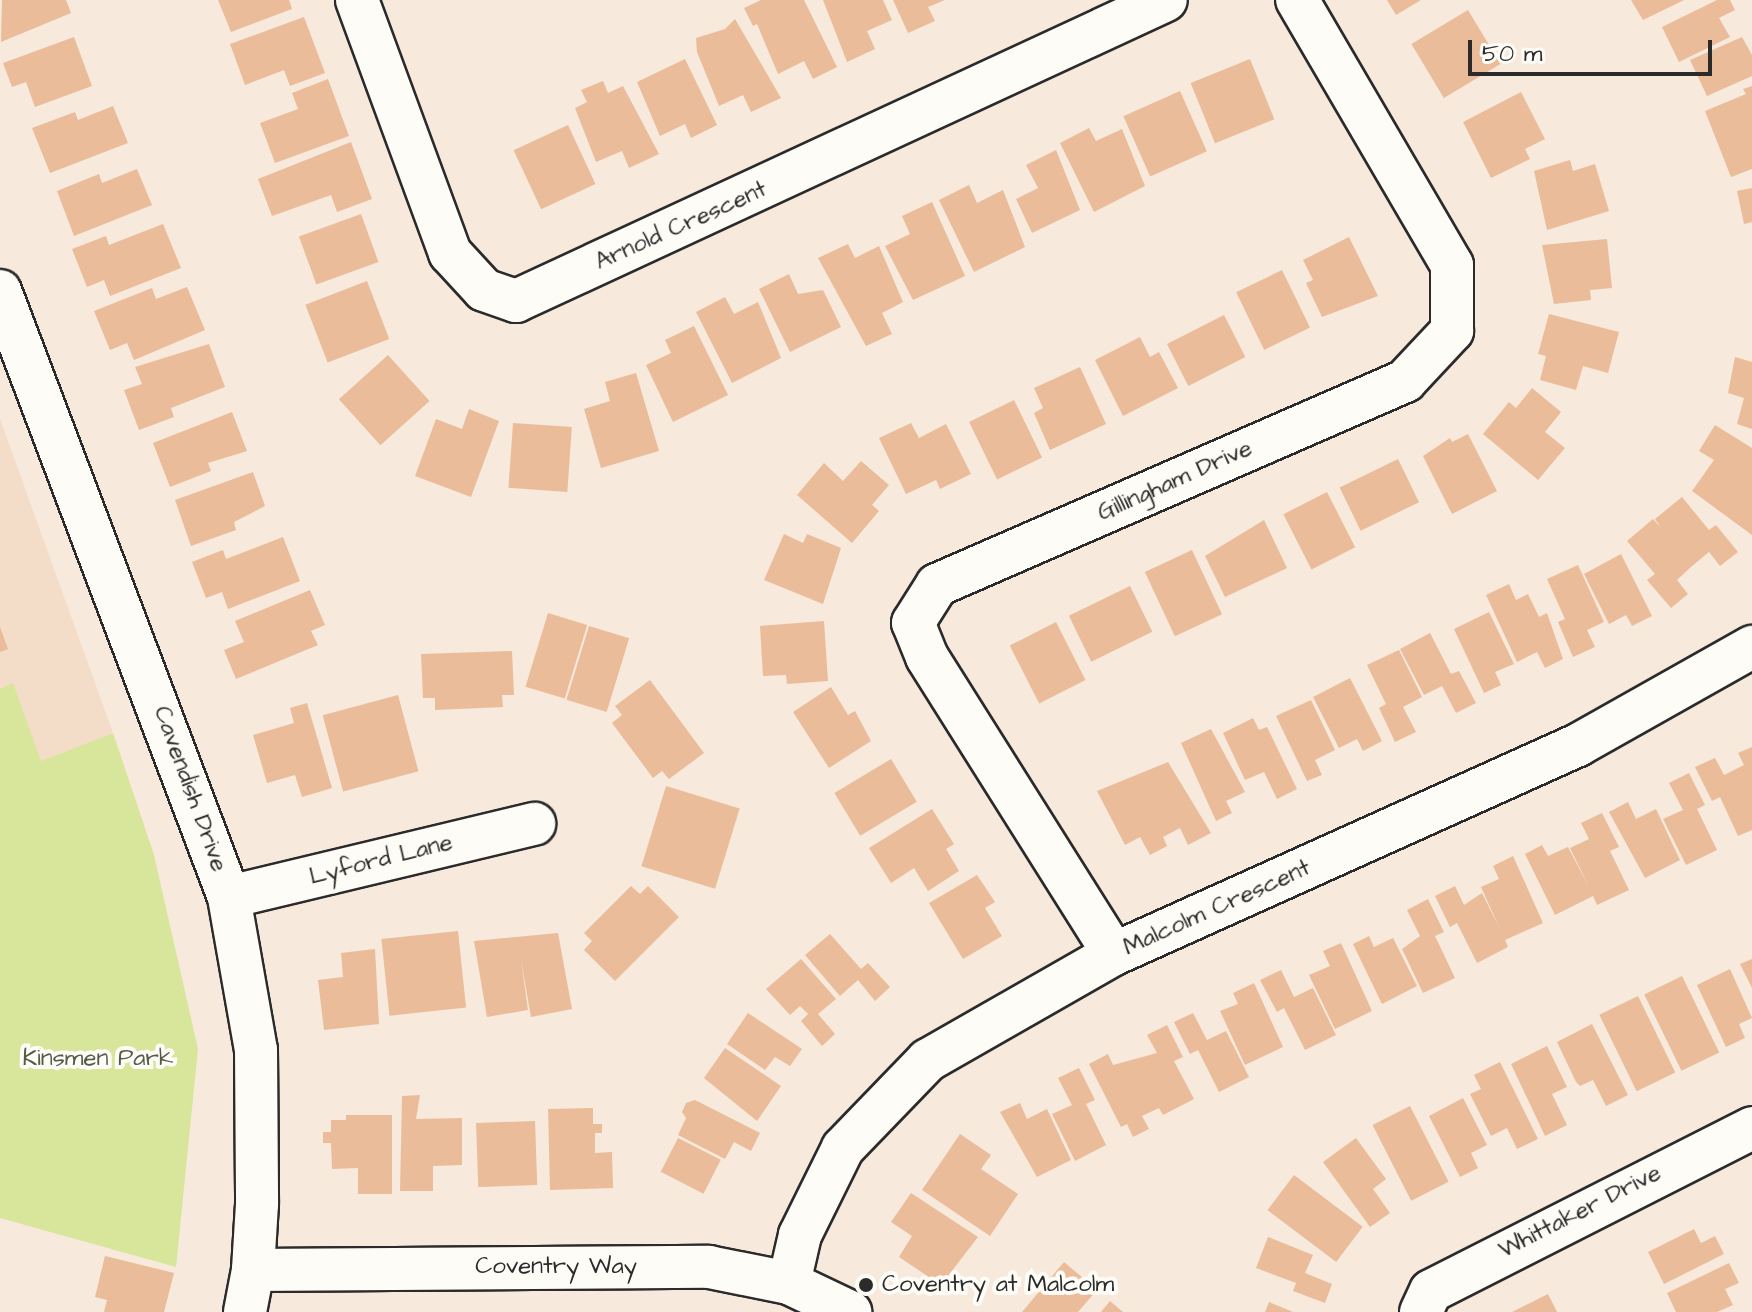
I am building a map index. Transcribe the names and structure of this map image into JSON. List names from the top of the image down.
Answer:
{
  "streets": {
    "street": [
      "Arnold Crescent",
      "Gillingham Drive",
      "Cavendish Drive",
      "Lyford Lane",
      "Malcolm Crescent",
      "Whittaker Drive",
      "Coventry Way"
    ]
  },
  "crossings": [
    ["Gillingham Drive", "Malcolm Crescent"],
    ["Cavendish Drive", "Lyford Lane"],
    ["Cavendish Drive", "Coventry Way"],
    ["Malcolm Crescent", "Coventry Way"]
  ],
  "parks": ["Kinsmen Park"],
  "places": ["Coventry at Malcolm"],
  "scale_bar": "50 m"
}
